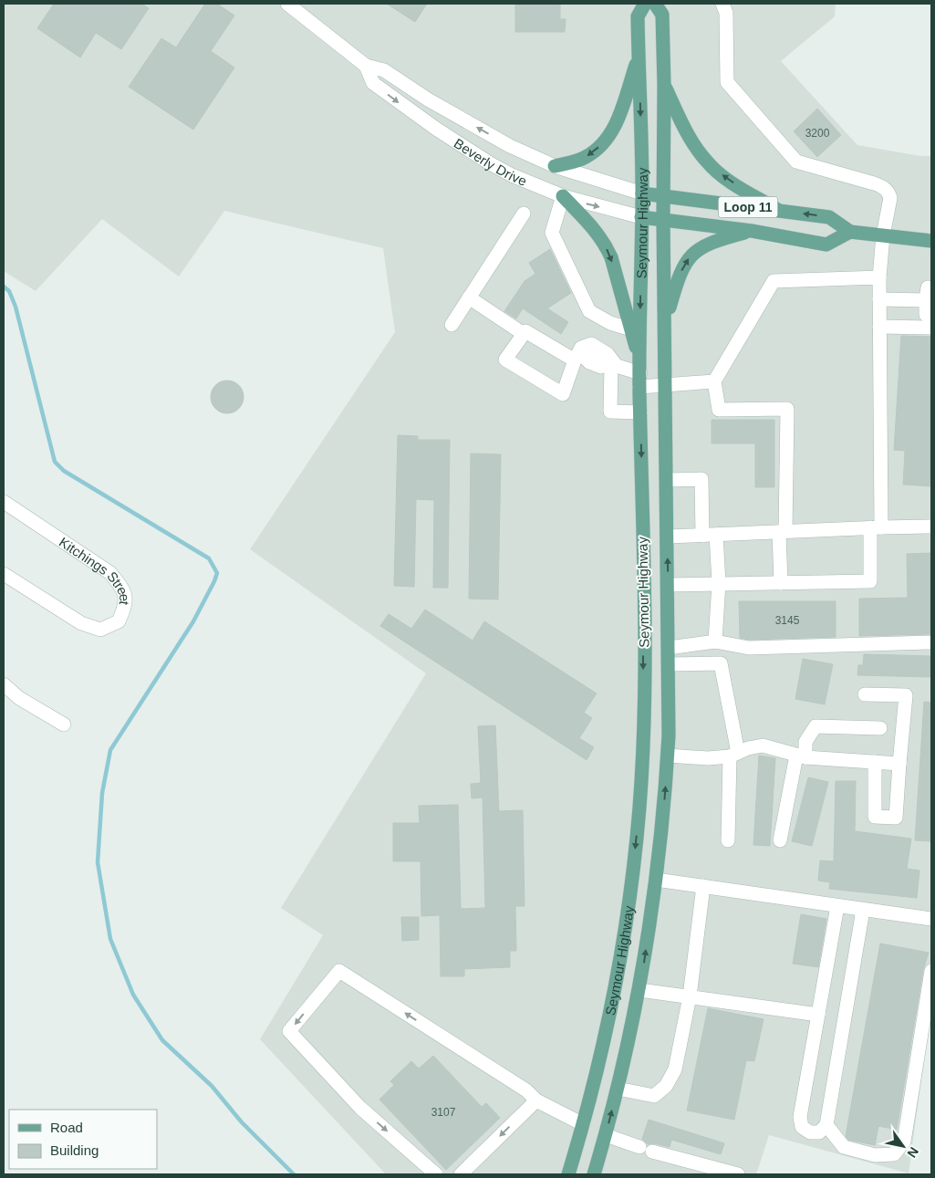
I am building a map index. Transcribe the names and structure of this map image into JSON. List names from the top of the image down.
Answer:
{
  "streets": {
    "main road": ["Loop 11", "Seymour Highway"],
    "street": ["Beverly Drive", "Kitchings Street"]
  },
  "crossings": [
    ["Beverly Drive", "Loop 11"],
    ["Beverly Drive", "Seymour Highway"],
    ["Loop 11", "Seymour Highway"]
  ],
  "house_numbers": ["3200", "3145", "3107"],
  "legend": ["Road", "Building"],
  "north": "bottom right"
}
